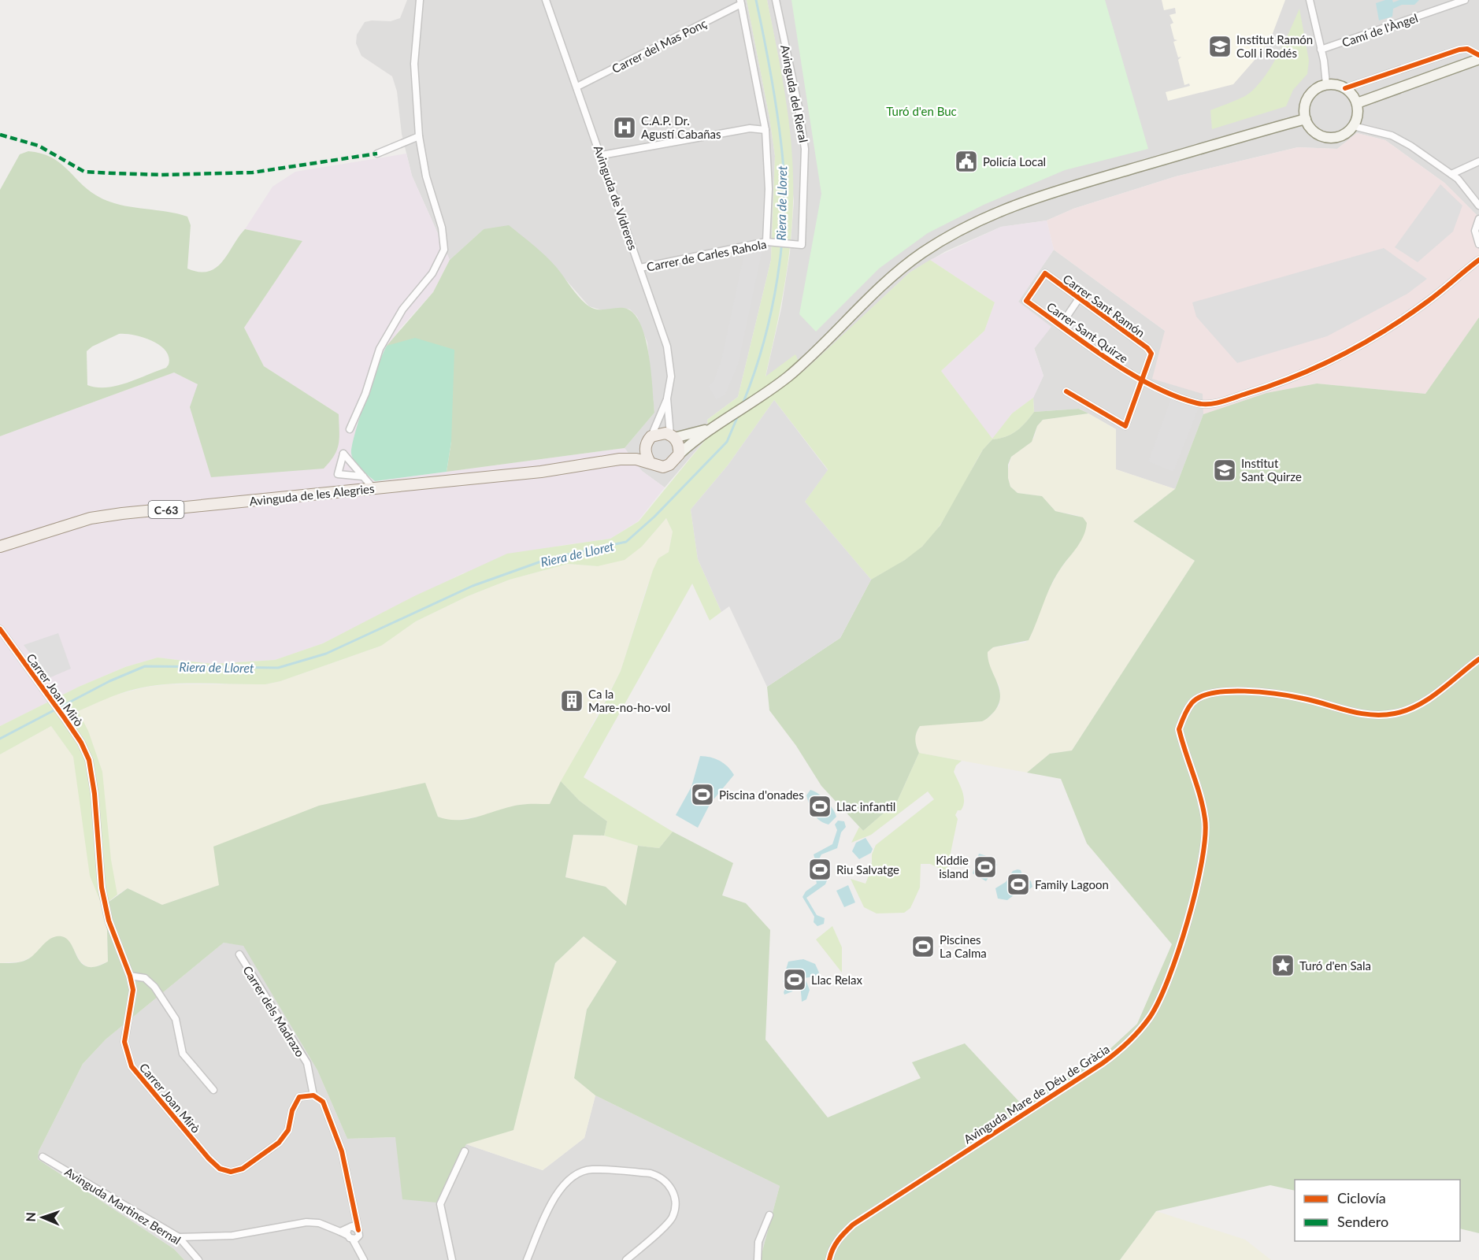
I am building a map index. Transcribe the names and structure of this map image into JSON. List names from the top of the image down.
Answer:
{
  "streets": {
    "main road": ["Avinguda de les Alegries", "C-63"],
    "street": [
      "Camí de l'Àngel",
      "Carrer del Mas Ponç",
      "Avinguda del Rieral",
      "Avinguda de Vidreres",
      "Carrer de Carles Rahola",
      "Carrer Sant Ramón",
      "Carrer Sant Quirze",
      "Carrer Joan Mirò",
      "Carrer dels Madrazo",
      "Avinguda Mare de Déu de Gràcia",
      "Avinguda Martinez Bernal"
    ]
  },
  "crossings": [
    ["Carrer del Mas Ponç", "Avinguda de Vidreres"],
    ["Avinguda del Rieral", "Carrer de Carles Rahola"],
    ["Avinguda de Vidreres", "Carrer de Carles Rahola"],
    ["Avinguda de Vidreres", "C-63"],
    ["Carrer Sant Ramón", "Carrer Sant Quirze"],
    ["Avinguda de les Alegries", "C-63"],
    ["Carrer Joan Mirò", "Carrer dels Madrazo"]
  ],
  "water": ["Riera de Lloret"],
  "parks": ["Turó d'en Buc"],
  "places": {
    "school or university": ["Institut Ramón Coll i Rodés", "Institut Sant Quirze"],
    "hospital": ["C.A.P. Dr. Agustí Cabañas"],
    "public building": ["Policía Local"],
    "building": ["Ca la Mare-no-ho-vol"],
    "sports": [
      "Piscina d'onades",
      "Llac infantil",
      "Kiddie island",
      "Riu Salvatge",
      "Family Lagoon",
      "Piscines La Calma",
      "Llac Relax"
    ],
    "place": ["Turó d'en Sala"]
  },
  "legend": ["Ciclovía", "Sendero"],
  "north": "left"
}
